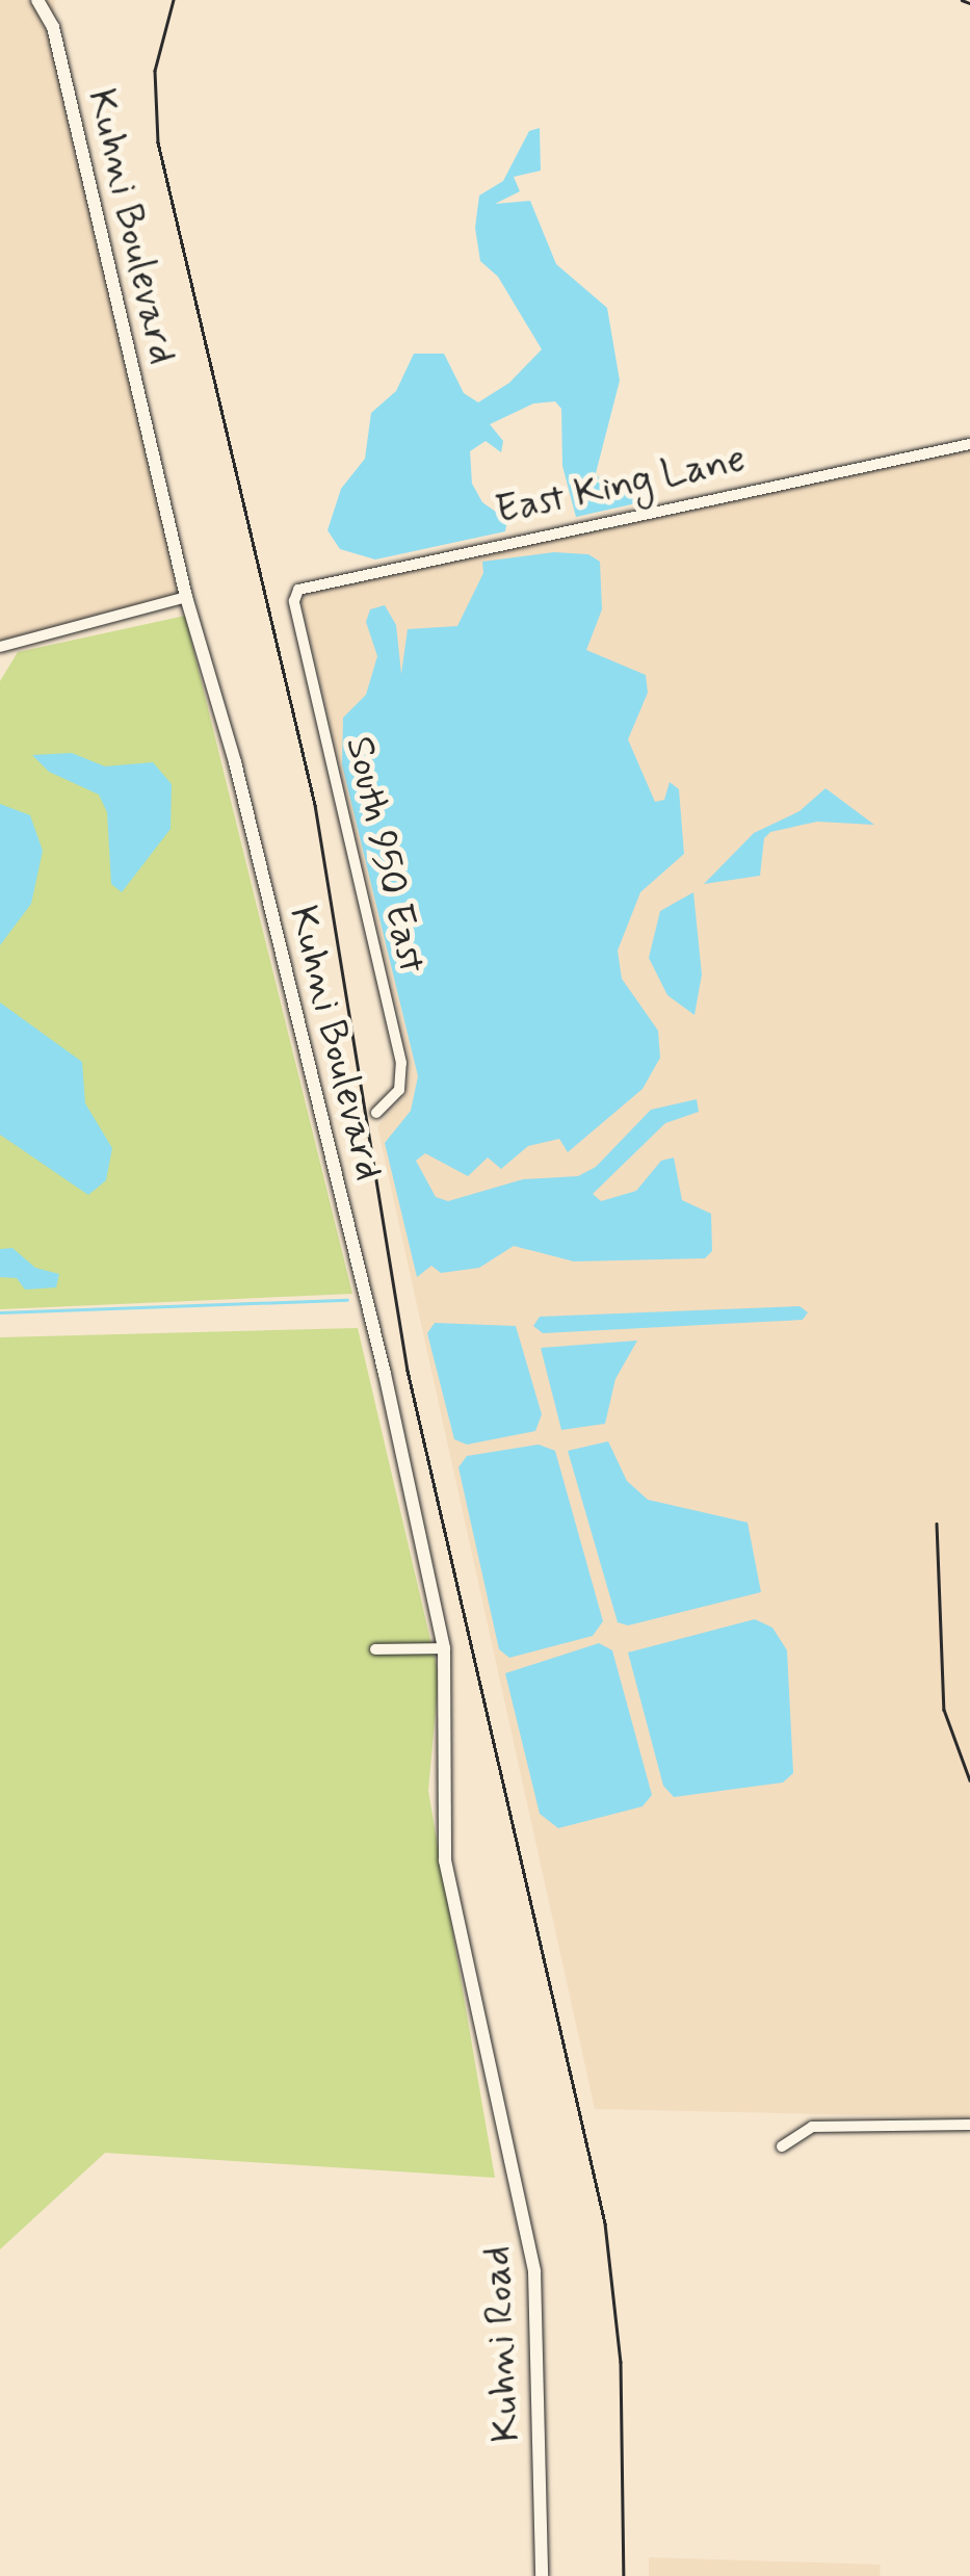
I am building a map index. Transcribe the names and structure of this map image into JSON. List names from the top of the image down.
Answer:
{
  "streets": {
    "street": [
      "Kuhni Boulevard",
      "East King Lane",
      "South 950 East",
      "Kuhni Road"
    ]
  },
  "crossings": [
    ["Kuhni Boulevard", "Kuhni Road"],
    ["East King Lane", "South 950 East"]
  ]
}
